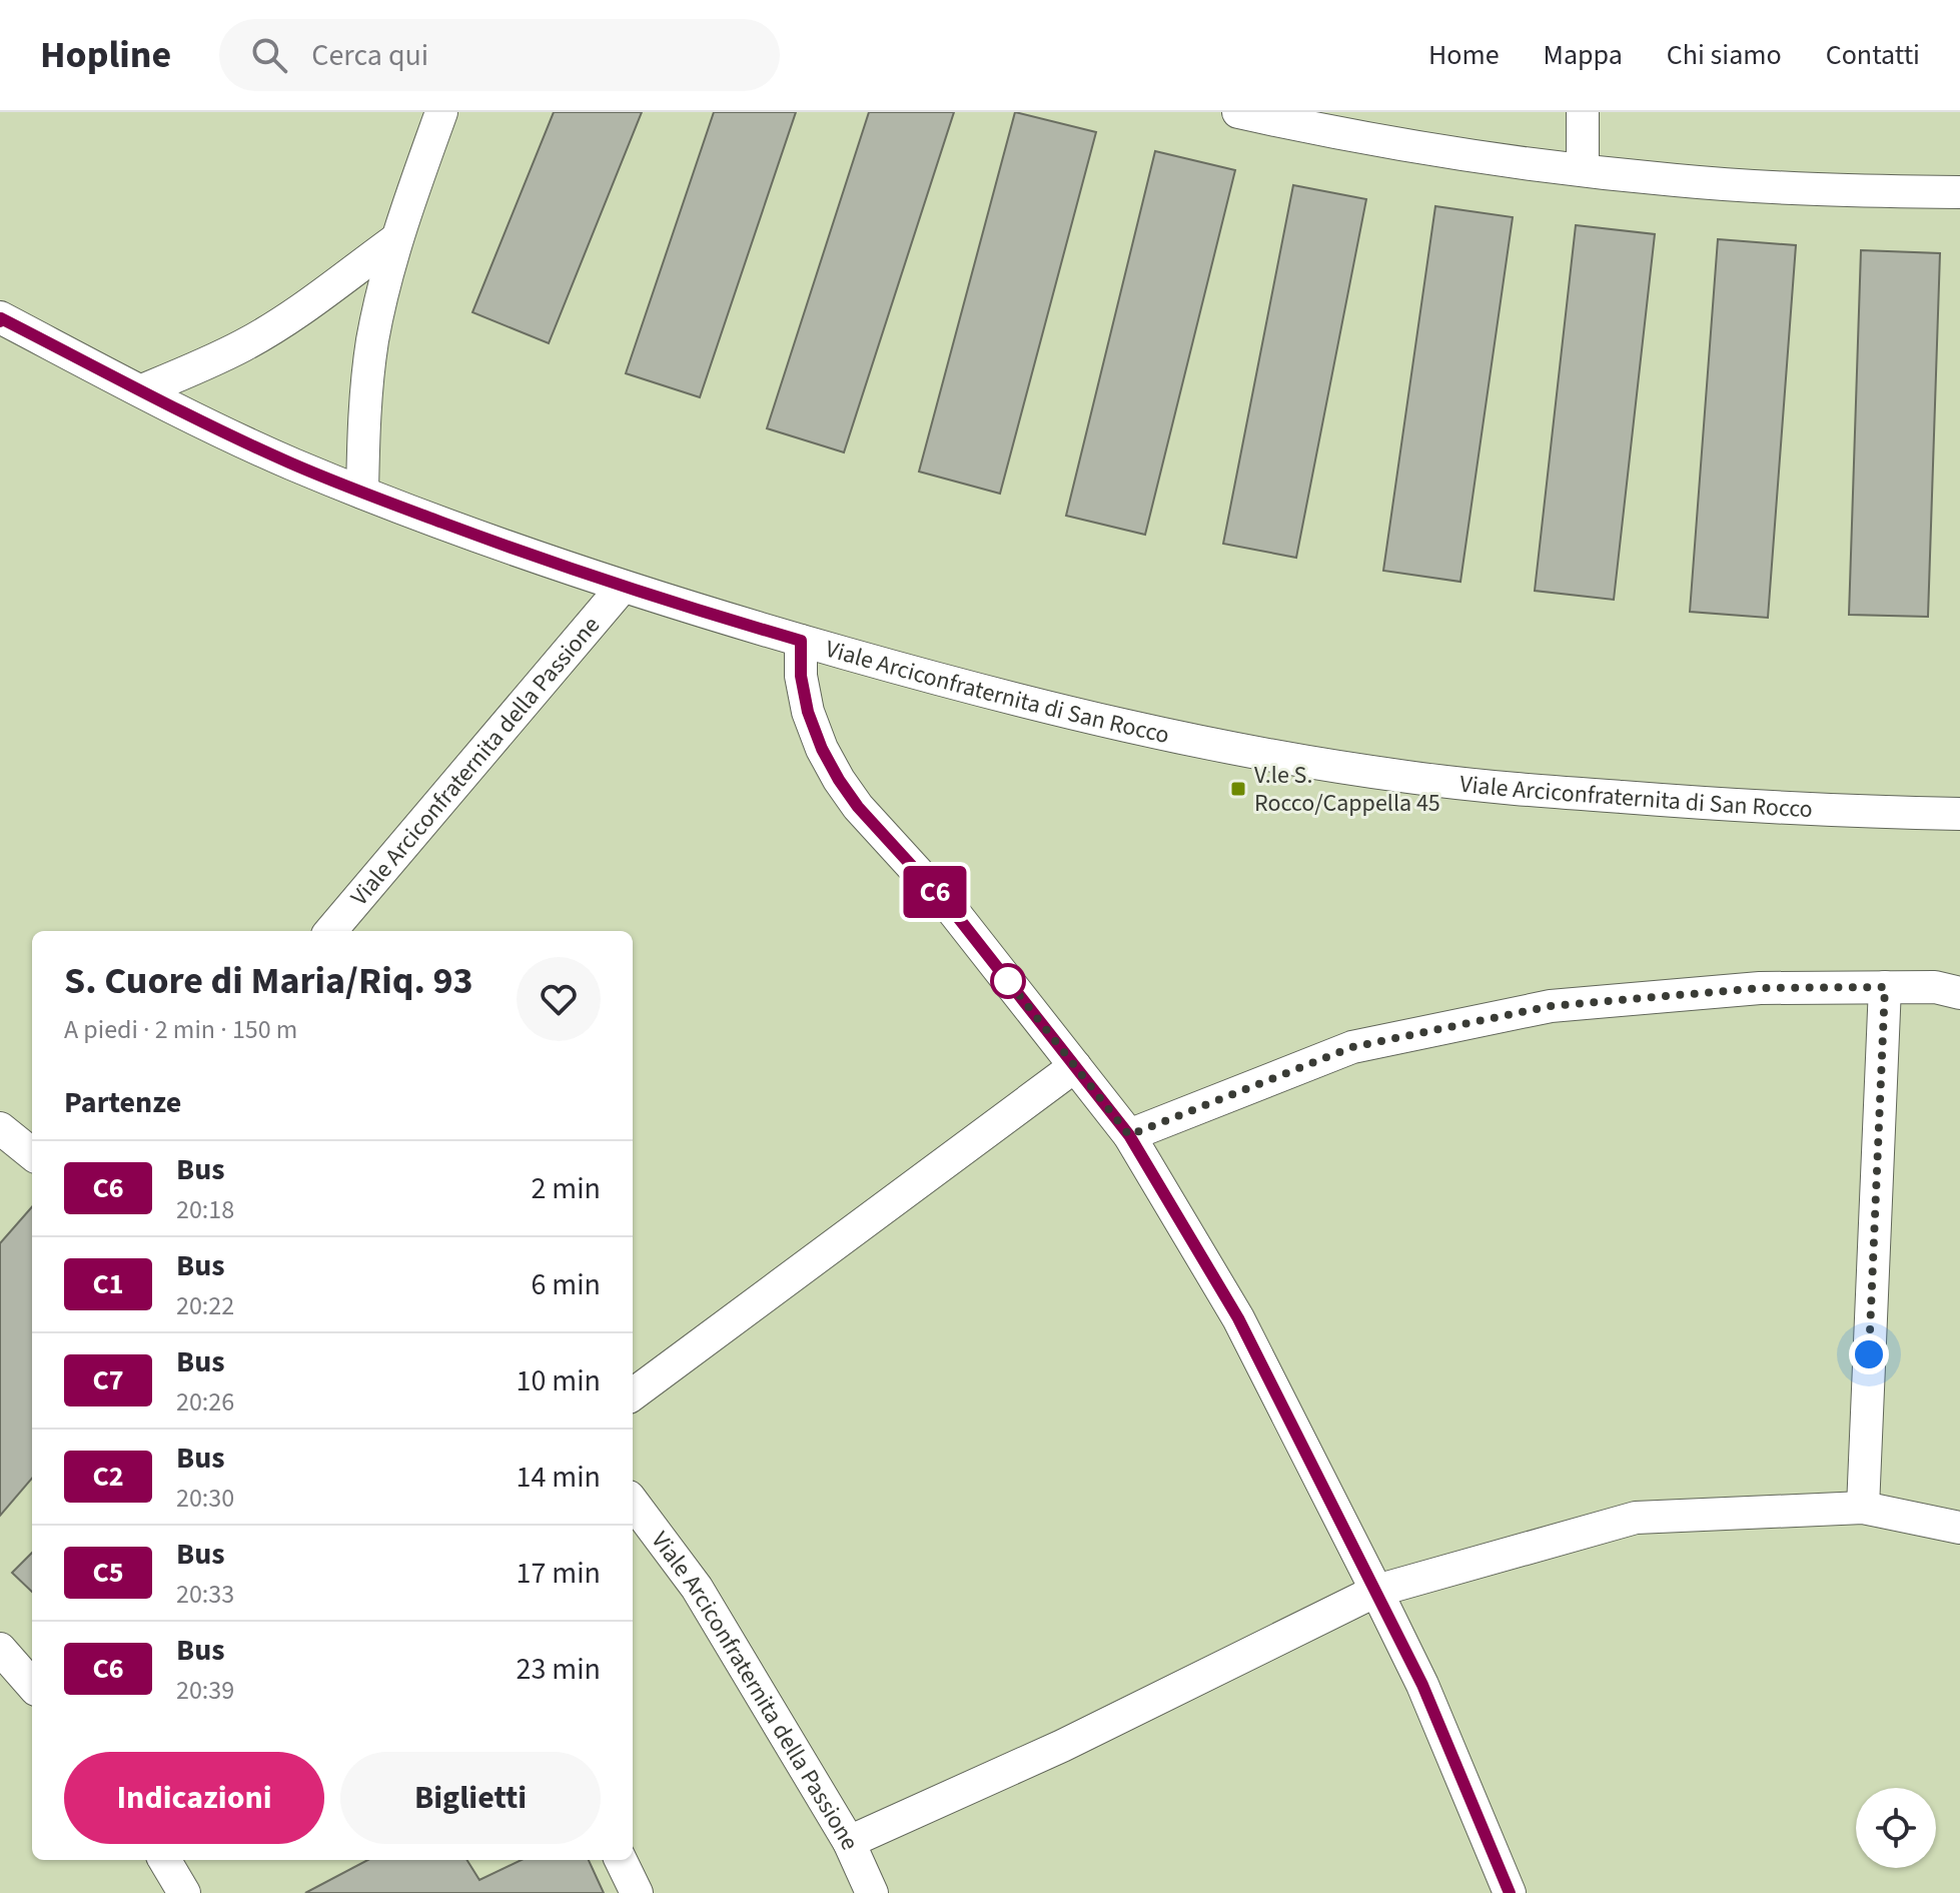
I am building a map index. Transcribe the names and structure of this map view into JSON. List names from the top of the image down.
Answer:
{
  "streets": {
    "lane": ["Viale Arciconfraternita di San Rocco", "Viale Arciconfraternita della Passione"]
  },
  "crossings": [
    ["Viale Arciconfraternita di San Rocco", "Viale Arciconfraternita della Passione"]
  ],
  "places": {
    "transit": ["V.le S. Rocco/Cappella 45"]
  },
  "lines": ["bus line C6"],
  "page": {
    "header": "Hopline",
    "search": "Cerca qui",
    "nav": [
      "Home",
      "Mappa",
      "Chi siamo",
      "Contatti"
    ],
    "on_map": "C6",
    "heading": [
      ["S. Cuore di Maria/Riq. 93", "A piedi · 2 min · 150 m"],
      "Partenze"
    ],
    "list": [
      {
        "mark": "C6",
        "name": "Bus",
        "note": "20:18",
        "value": "2 min"
      },
      {
        "mark": "C1",
        "name": "Bus",
        "note": "20:22",
        "value": "6 min"
      },
      {
        "mark": "C7",
        "name": "Bus",
        "note": "20:26",
        "value": "10 min"
      },
      {
        "mark": "C2",
        "name": "Bus",
        "note": "20:30",
        "value": "14 min"
      },
      {
        "mark": "C5",
        "name": "Bus",
        "note": "20:33",
        "value": "17 min"
      },
      {
        "mark": "C6",
        "name": "Bus",
        "note": "20:39",
        "value": "23 min"
      }
    ],
    "buttons": ["Indicazioni", "Biglietti"]
  }
}
